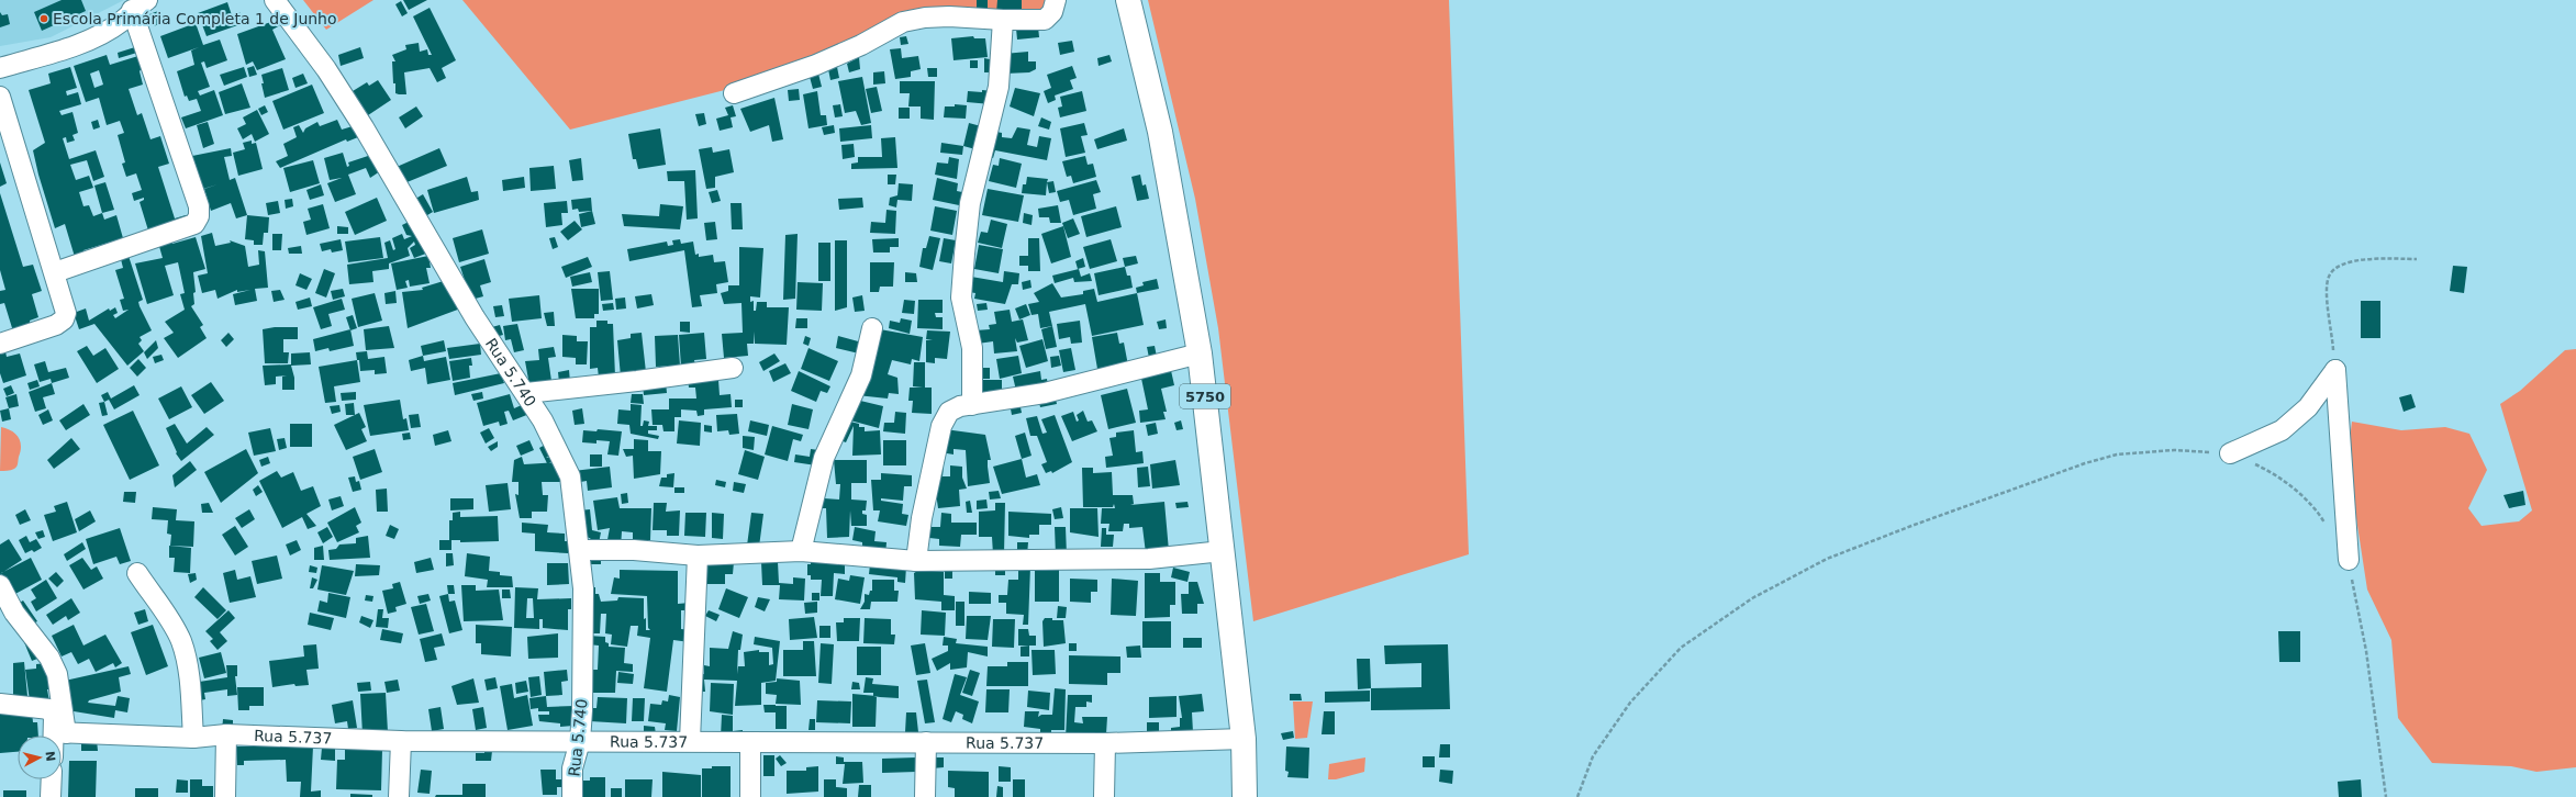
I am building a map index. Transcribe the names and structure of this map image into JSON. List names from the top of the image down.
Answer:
{
  "streets": {
    "main road": ["5750"],
    "street": ["Rua 5.740", "Rua 5.737"]
  },
  "crossings": [
    ["Rua 5.740", "Rua 5.737"],
    ["5750", "Rua 5.737"]
  ],
  "places": ["Escola Primária Completa 1 de Junho"],
  "north": "right"
}
